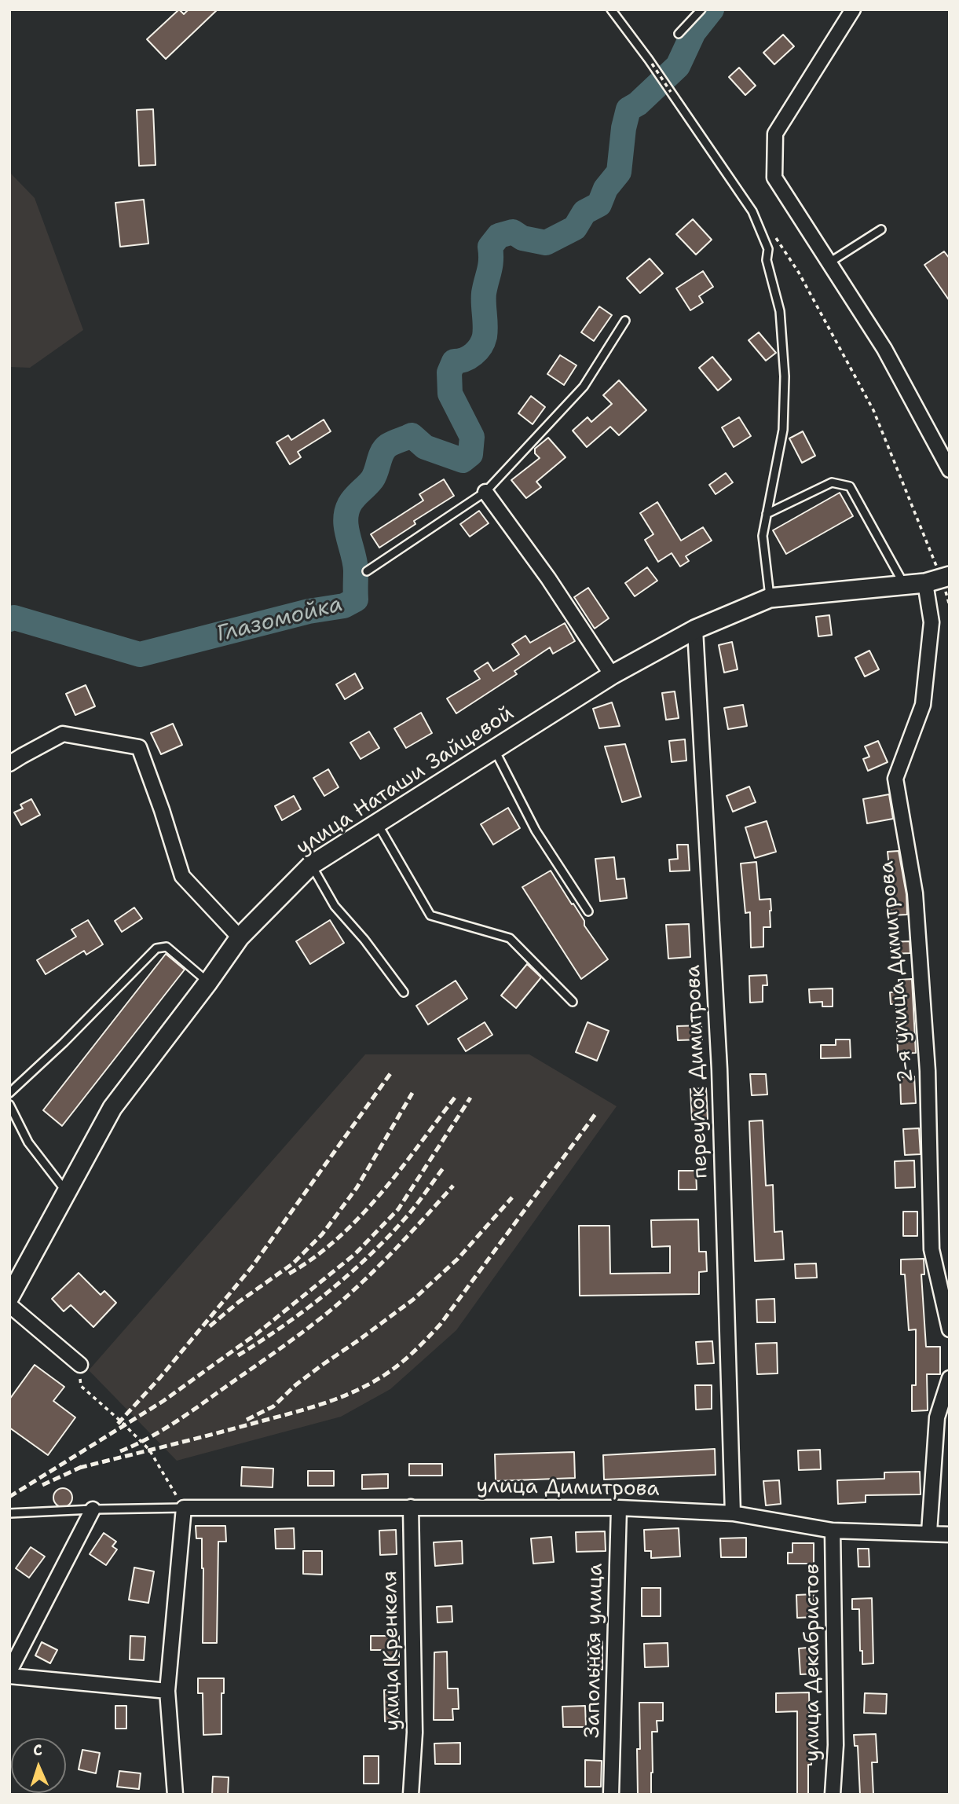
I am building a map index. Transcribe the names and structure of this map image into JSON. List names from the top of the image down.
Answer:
{
  "streets": {
    "street": [
      "улица Наташи Зайцевой",
      "2-я улица Димитрова",
      "переулок Димитрова",
      "улица Димитрова",
      "улица Кренкеля",
      "Запольная улица",
      "улица Декабристов"
    ]
  },
  "crossings": [
    ["улица Наташи Зайцевой", "2-я улица Димитрова"],
    ["улица Наташи Зайцевой", "переулок Димитрова"],
    ["переулок Димитрова", "улица Димитрова"],
    ["улица Димитрова", "улица Кренкеля"],
    ["улица Димитрова", "Запольная улица"],
    ["улица Димитрова", "улица Декабристов"]
  ],
  "water": ["Глазомойка"],
  "north": "top"
}
